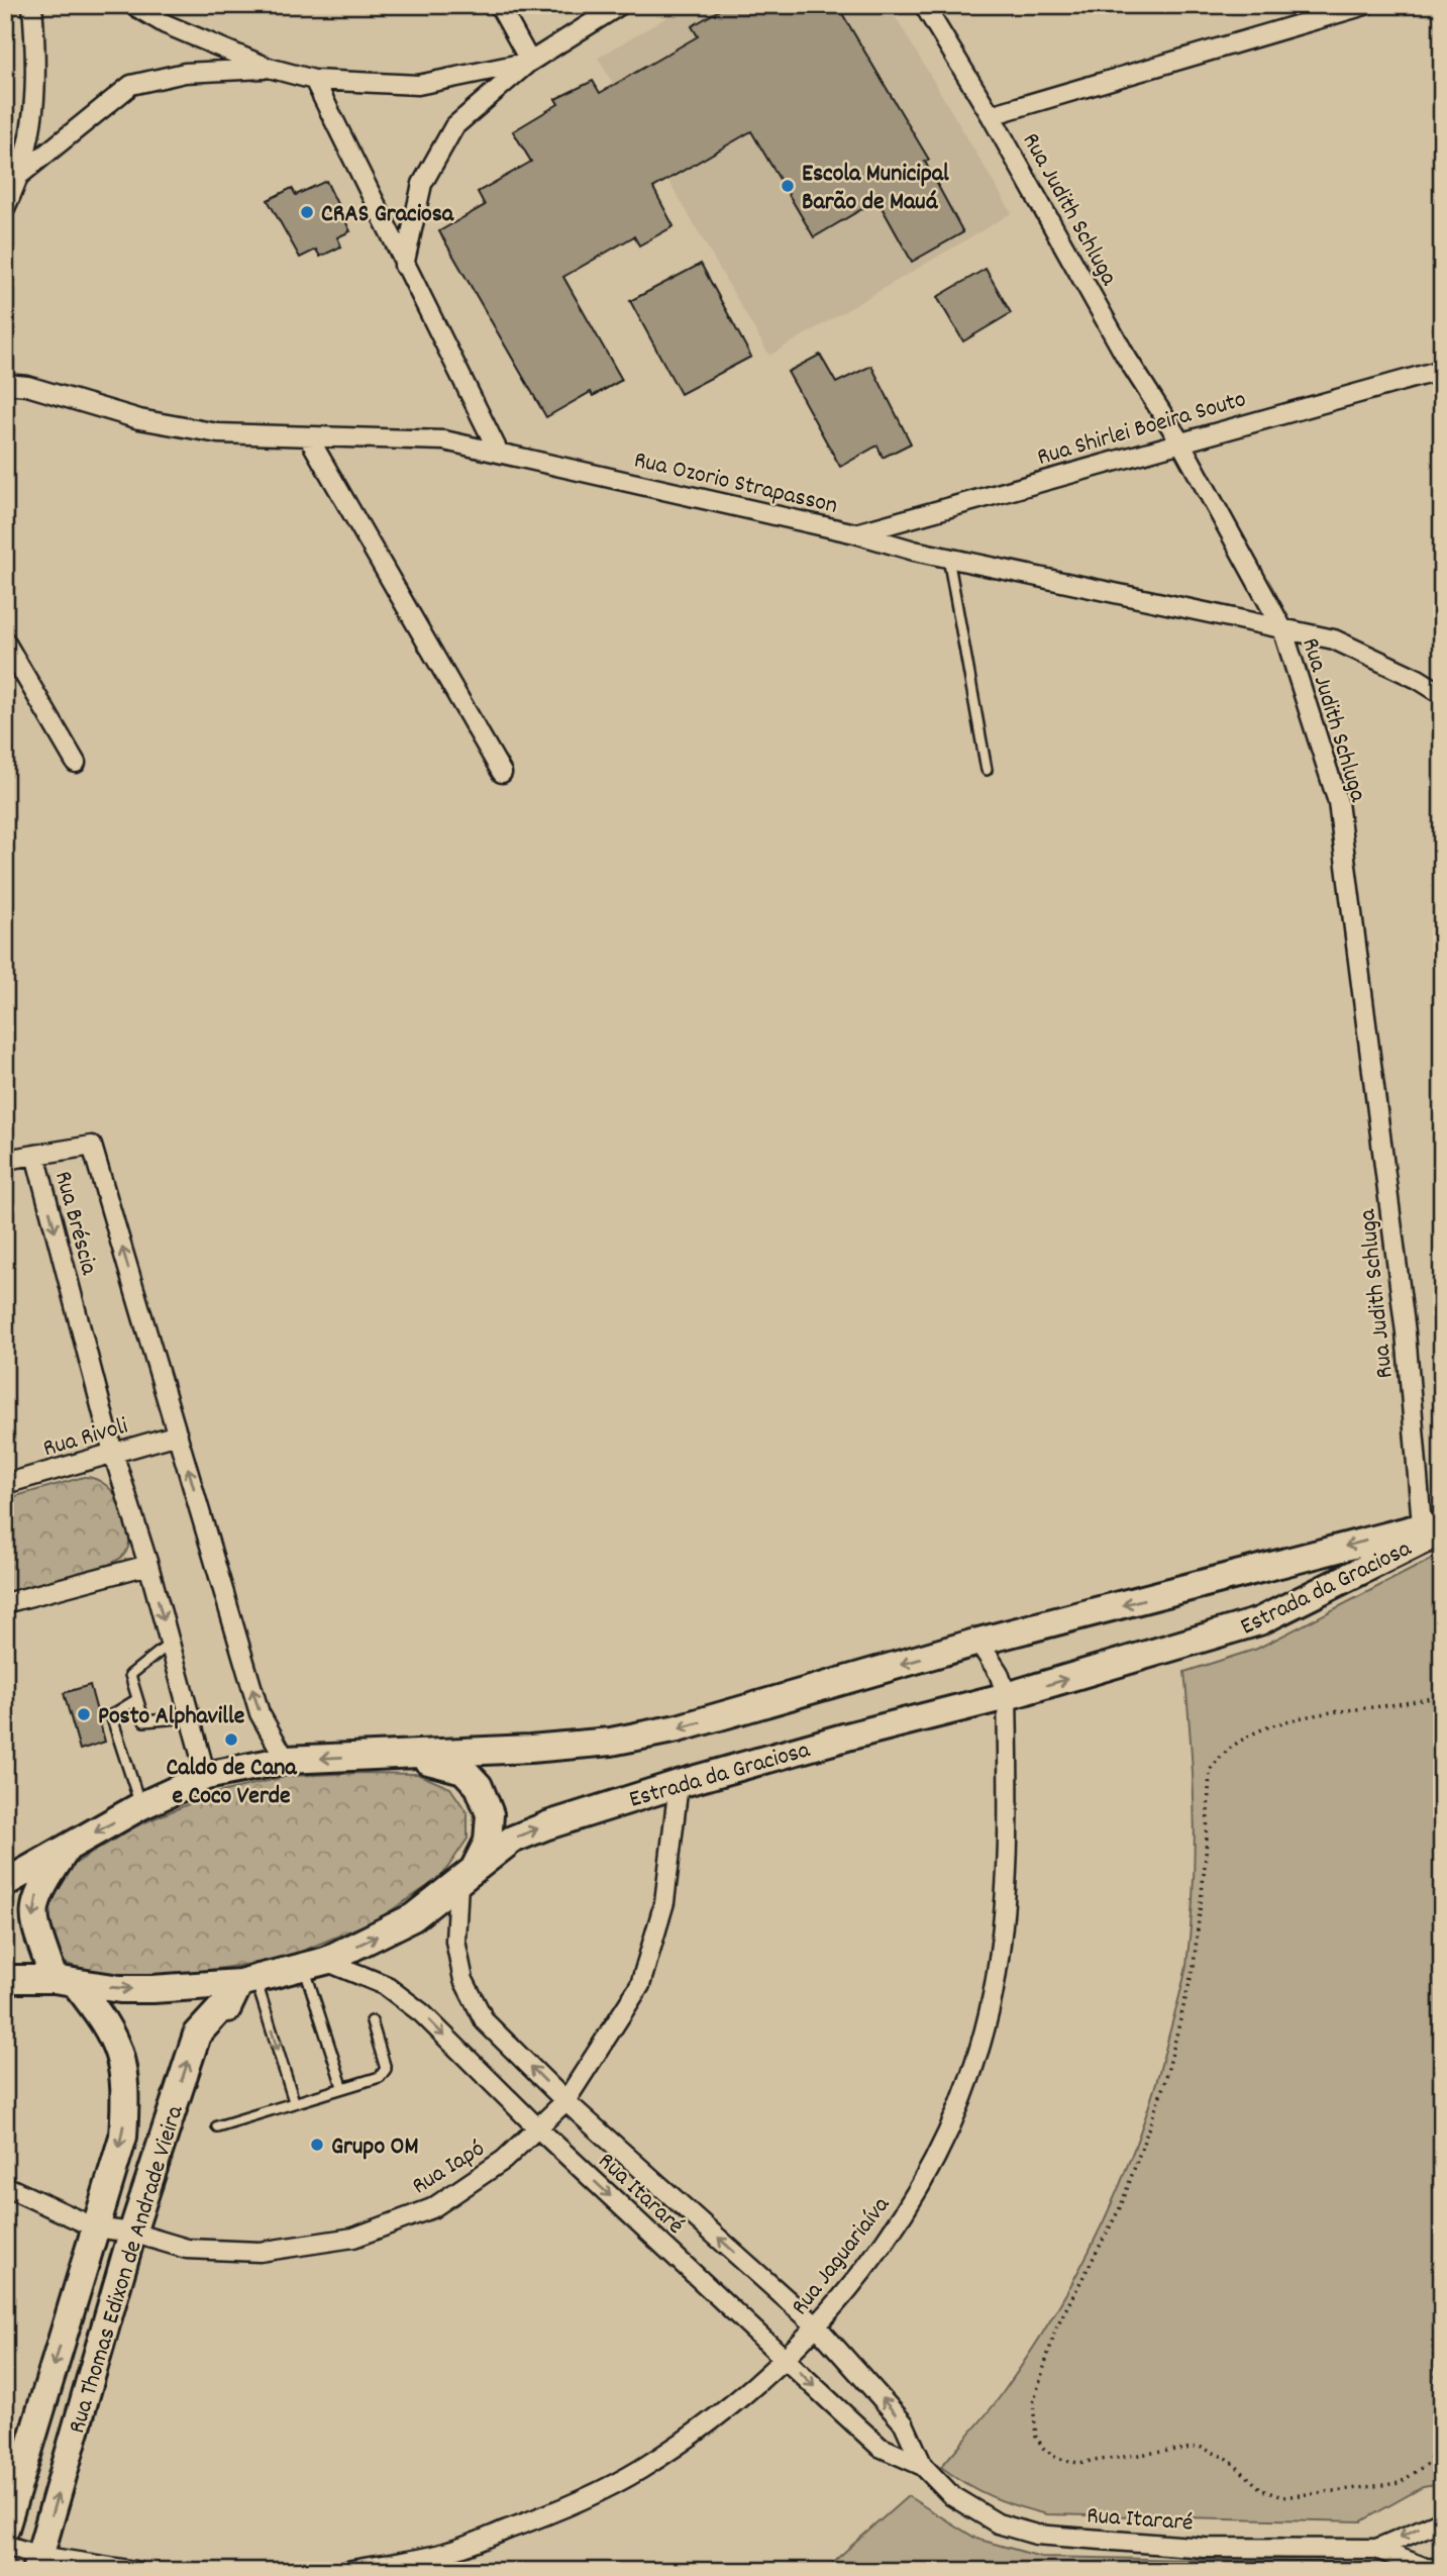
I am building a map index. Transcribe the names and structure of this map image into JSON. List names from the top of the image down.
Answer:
{
  "streets": {
    "main road": ["Estrada da Graciosa", "Rua Thomas Edixon de Andrade Vieira"],
    "street": [
      "Rua Judith Schluga",
      "Rua Shirlei Boeira Souto",
      "Rua Ozorio Strapasson",
      "Rua Bréscia",
      "Rua Rivoli",
      "Rua Iapó",
      "Rua Itararé",
      "Rua Jaguariaíva"
    ]
  },
  "crossings": [
    ["Rua Judith Schluga", "Rua Shirlei Boeira Souto"],
    ["Rua Judith Schluga", "Rua Ozorio Strapasson"],
    ["Rua Judith Schluga", "Estrada da Graciosa"],
    ["Rua Shirlei Boeira Souto", "Rua Ozorio Strapasson"],
    ["Rua Bréscia", "Rua Rivoli"],
    ["Rua Bréscia", "Estrada da Graciosa"],
    ["Estrada da Graciosa", "Rua Iapó"],
    ["Estrada da Graciosa", "Rua Itararé"],
    ["Estrada da Graciosa", "Rua Jaguariaíva"],
    ["Estrada da Graciosa", "Rua Thomas Edixon de Andrade Vieira"],
    ["Rua Iapó", "Rua Itararé"],
    ["Rua Iapó", "Rua Thomas Edixon de Andrade Vieira"],
    ["Rua Itararé", "Rua Jaguariaíva"]
  ],
  "places": [
    "Escola Municipal Barão de Mauá",
    "CRAS Graciosa",
    "Posto Alphaville",
    "Caldo de Cana e Coco Verde",
    "Grupo OM"
  ]
}
